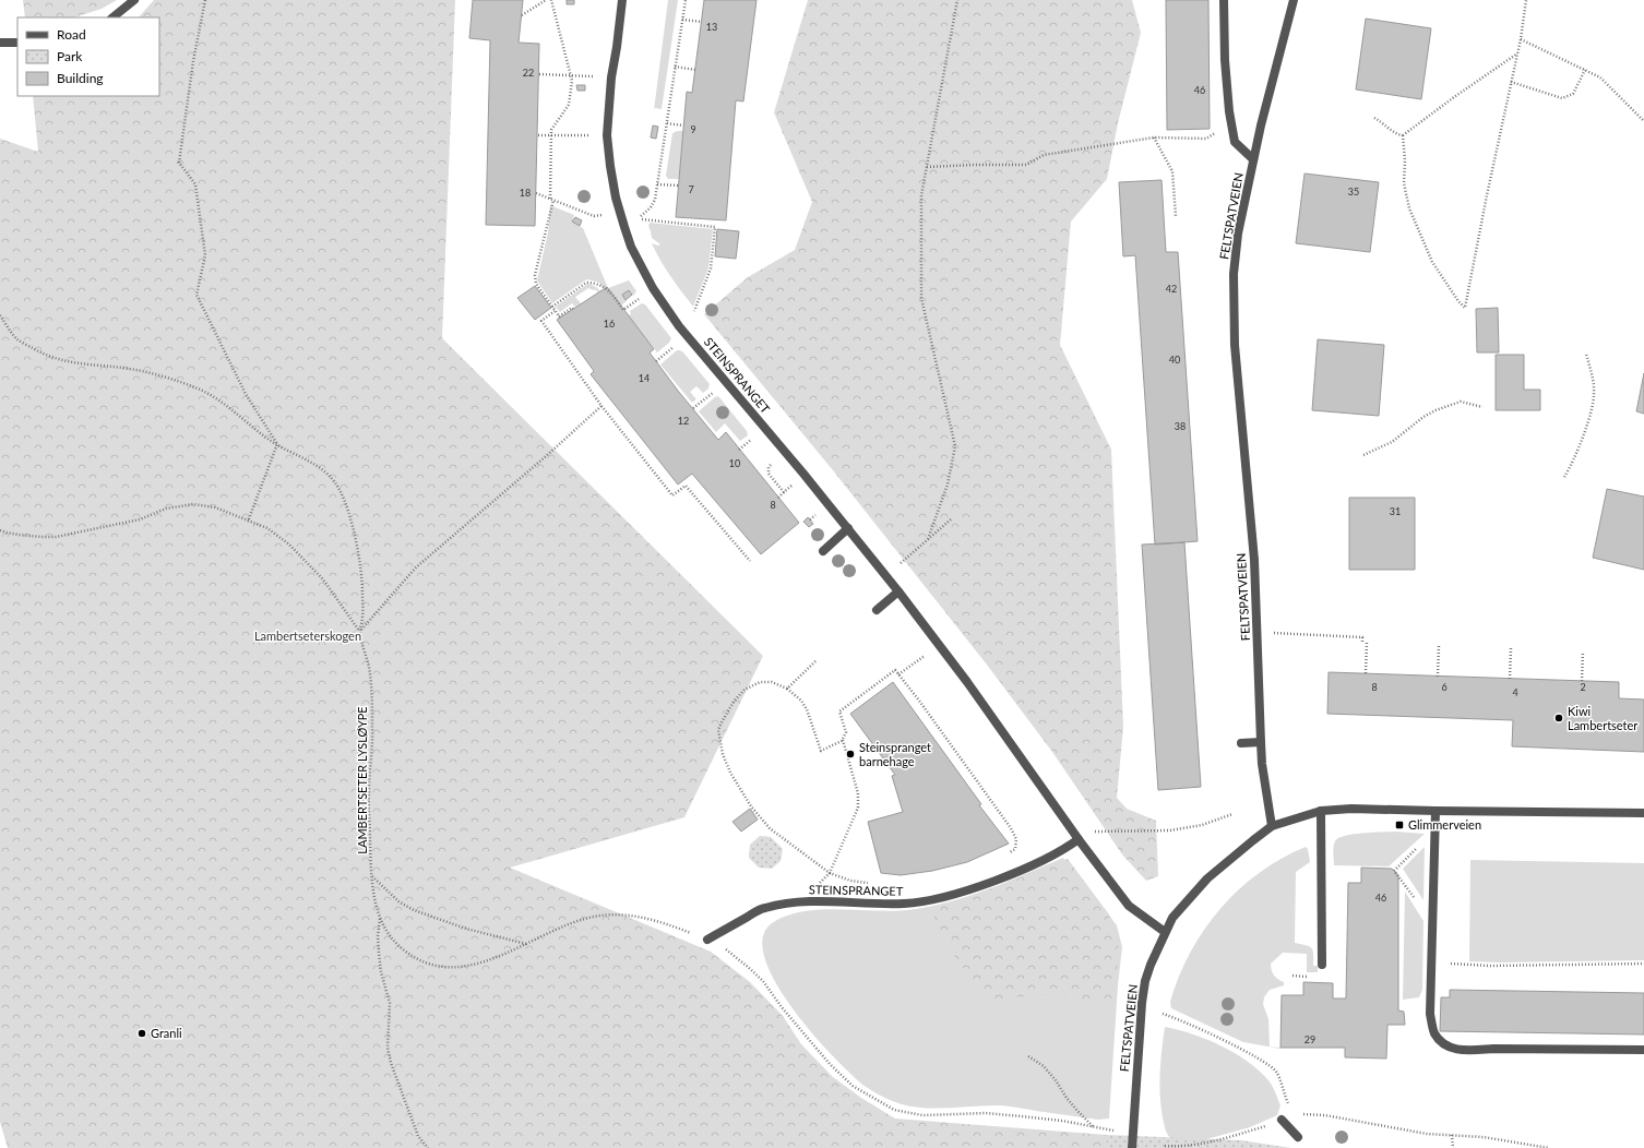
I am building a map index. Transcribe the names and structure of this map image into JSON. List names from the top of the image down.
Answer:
{
  "streets": {
    "street": ["FELTSPATVEIEN", "STEINSPRANGET"],
    "path": ["LAMBERTSETER LYSLØYPE"]
  },
  "crossings": [
    ["FELTSPATVEIEN", "STEINSPRANGET"],
    ["STEINSPRANGET", "LAMBERTSETER LYSLØYPE"]
  ],
  "parks": ["Lambertseterskogen"],
  "places": {
    "other": ["Kiwi Lambertseter", "Steinspranget barnehage", "Granli"],
    "transit": ["Glimmerveien"]
  },
  "house_numbers": [
    "13",
    "22",
    "46",
    "9",
    "7",
    "35",
    "18",
    "42",
    "16",
    "40",
    "14",
    "12",
    "38",
    "10",
    "8",
    "31",
    "8",
    "6",
    "2",
    "4",
    "46",
    "29"
  ],
  "legend": ["Road", "Park", "Building"]
}
